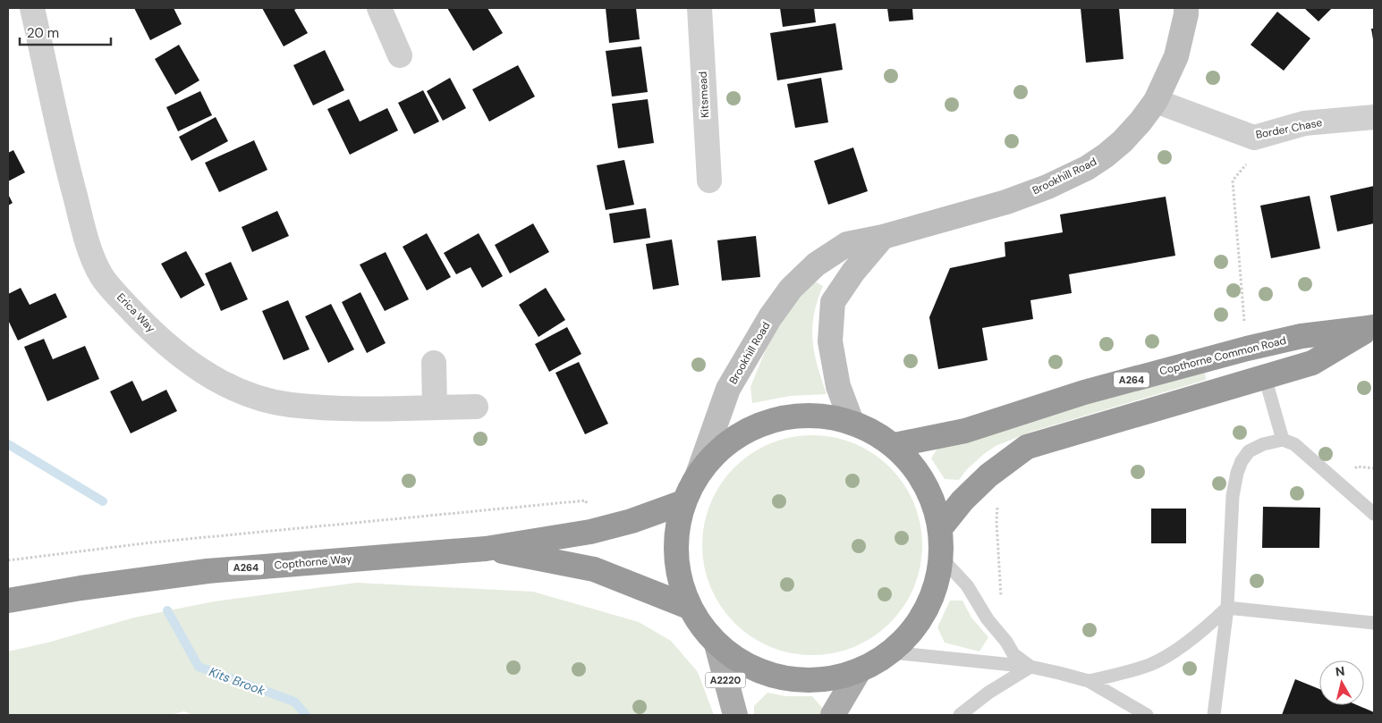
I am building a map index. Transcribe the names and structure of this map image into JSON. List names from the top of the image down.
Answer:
{
  "streets": {
    "highway": ["Copthorne Common Road", "A264", "Copthorne Way"],
    "main road": ["A2220"],
    "street": [
      "Kitsmead",
      "Border Chase",
      "Brookhill Road",
      "Erica Way"
    ]
  },
  "crossings": [
    ["Border Chase", "Brookhill Road"]
  ],
  "water": ["Kits Brook"],
  "scale_bar": "20 m",
  "north": "top"
}
